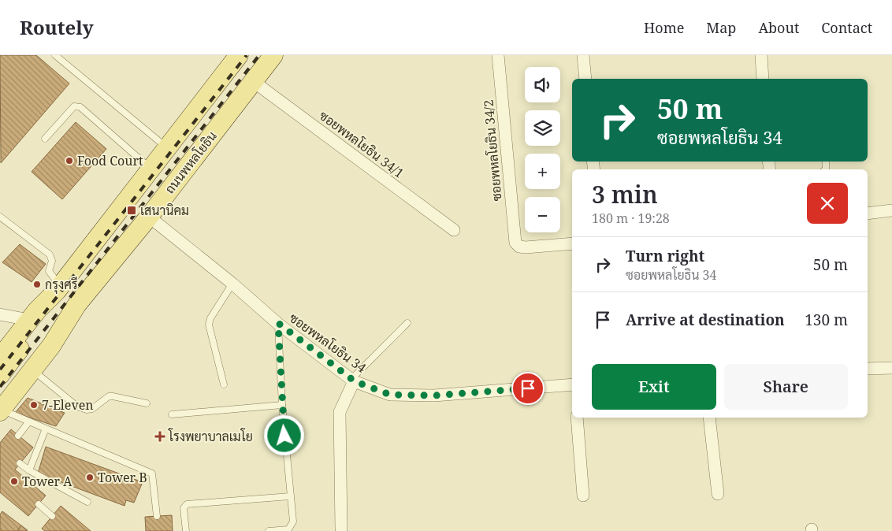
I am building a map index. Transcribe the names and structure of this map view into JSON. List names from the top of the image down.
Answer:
{
  "streets": {
    "main road": ["ถนนพหลโยธิน"],
    "street": ["ซอยพหลโยธิน 34/1", "ซอยพหลโยธิน 34/2", "ซอยพหลโยธิน 34"]
  },
  "crossings": [
    ["ซอยพหลโยธิน 34/1", "ถนนพหลโยธิน"],
    ["ถนนพหลโยธิน", "ซอยพหลโยธิน 34"]
  ],
  "places": {
    "other": [
      "Food Court",
      "กรุงศรี",
      "7-Eleven",
      "Tower B",
      "Tower A"
    ],
    "transit": ["เสนานิคม"],
    "health": ["โรงพยาบาลเมโย"]
  },
  "page": {
    "header": "Routely",
    "nav": [
      "Home",
      "Map",
      "About",
      "Contact"
    ],
    "map_buttons": ["+", "−"],
    "turn": ["50 m", "ซอยพหลโยธิน 34"],
    "heading": ["3 min", "180 m · 19:28"],
    "list": [
      {
        "name": "Turn right",
        "note": "ซอยพหลโยธิน 34",
        "value": "50 m"
      },
      {
        "name": "Arrive at destination",
        "value": "130 m"
      }
    ],
    "buttons": ["Exit", "Share"]
  }
}
